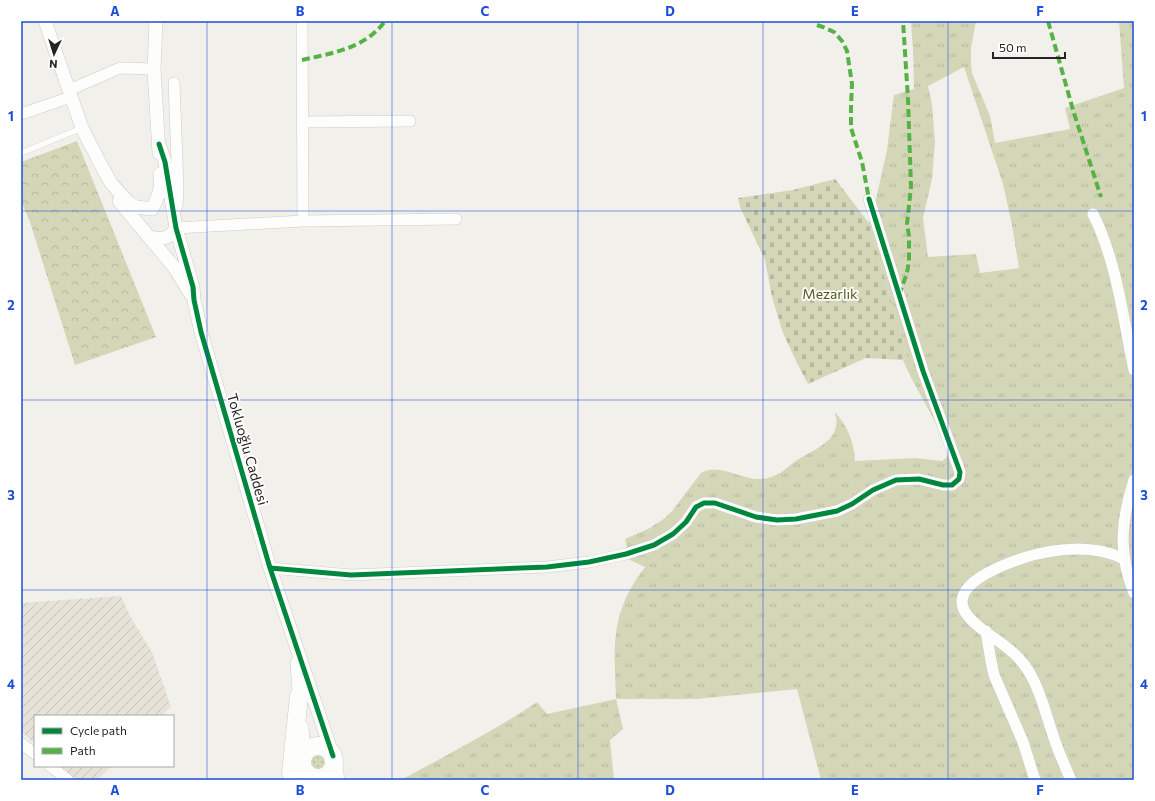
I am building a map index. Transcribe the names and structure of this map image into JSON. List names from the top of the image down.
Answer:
{
  "streets": {
    "street": ["Tokluoğlu Caddesi"]
  },
  "parks": ["Mezarlık"],
  "legend": ["Cycle path", "Path"],
  "scale_bar": "50 m",
  "north": "bottom",
  "grid": {
    "columns": [
      "A",
      "B",
      "C",
      "D",
      "E",
      "F"
    ],
    "rows": [
      "1",
      "2",
      "3",
      "4"
    ]
  }
}
